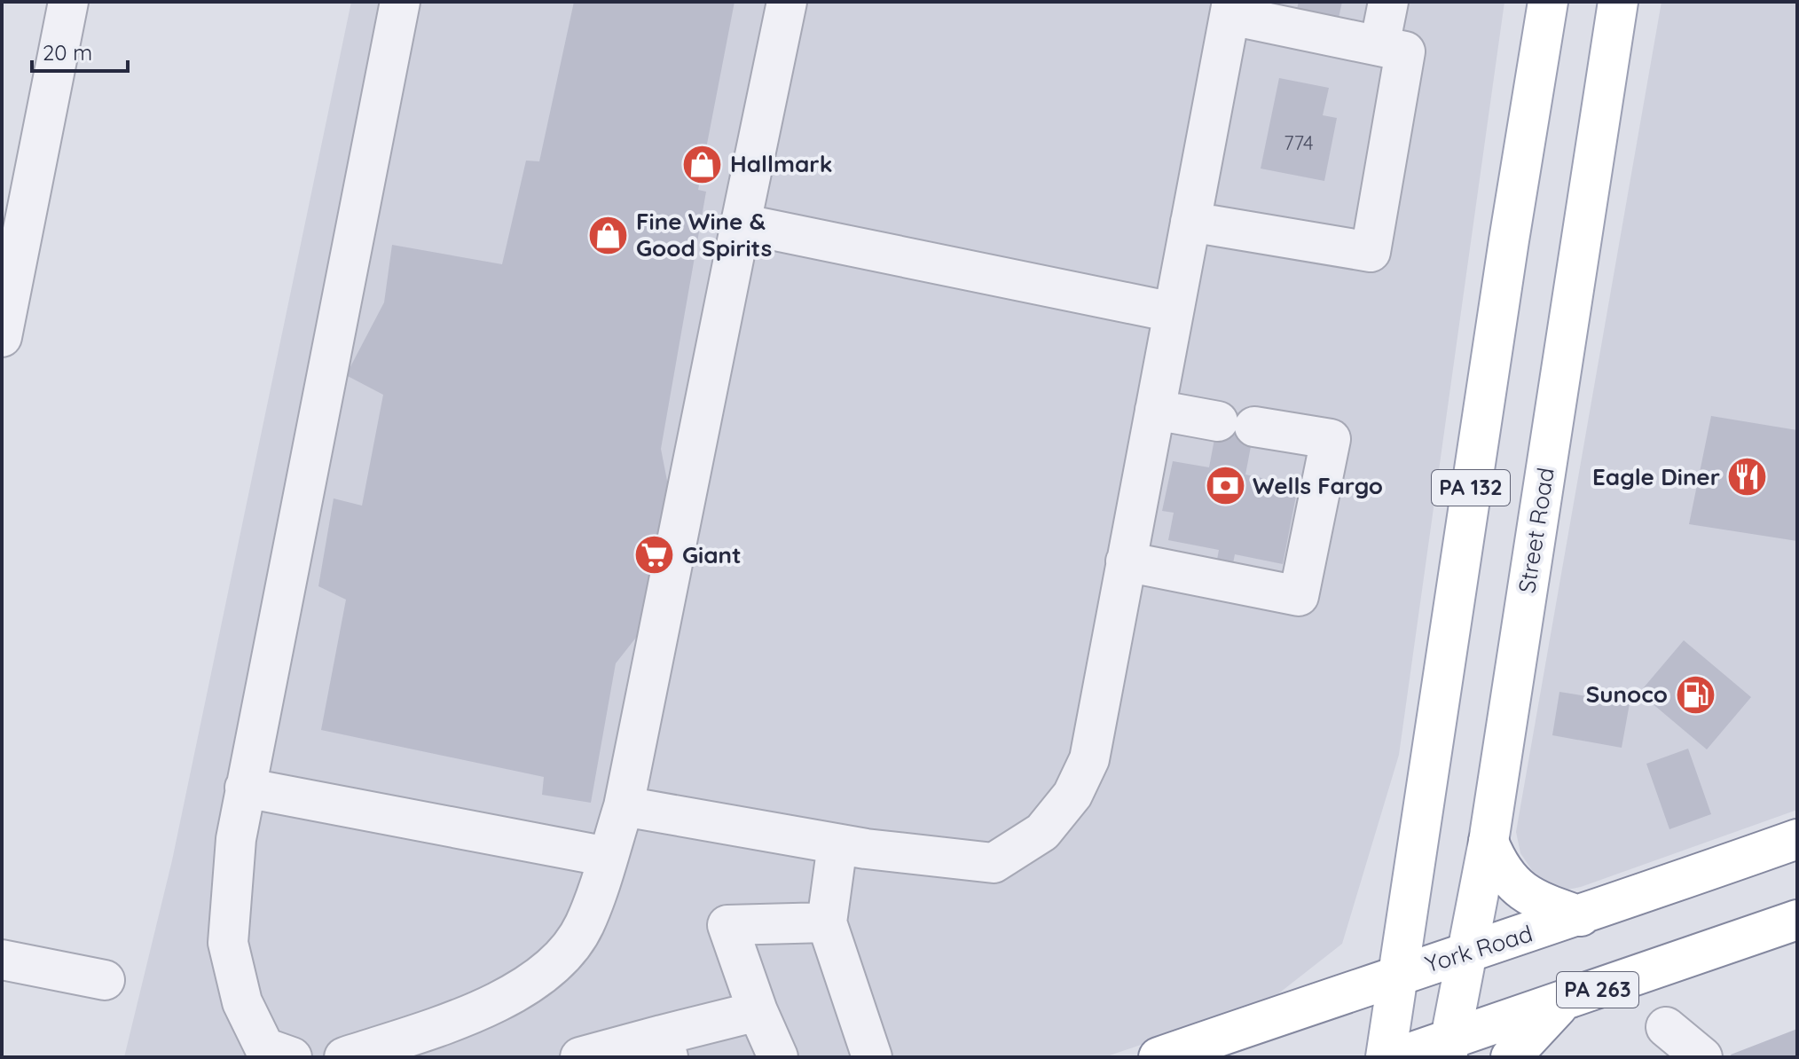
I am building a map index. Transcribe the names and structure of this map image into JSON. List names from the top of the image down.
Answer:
{
  "streets": {
    "main road": [
      "PA 132",
      "Street Road",
      "York Road",
      "PA 263"
    ]
  },
  "crossings": [
    ["PA 132", "York Road"],
    ["Street Road", "York Road"],
    ["Street Road", "PA 263"]
  ],
  "places": {
    "shop": ["Hallmark", "Fine Wine & Good Spirits"],
    "restaurant": ["Eagle Diner"],
    "bank": ["Wells Fargo"],
    "supermarket": ["Giant"],
    "fuel station": ["Sunoco"]
  },
  "house_numbers": ["774"],
  "scale_bar": "20 m"
}
